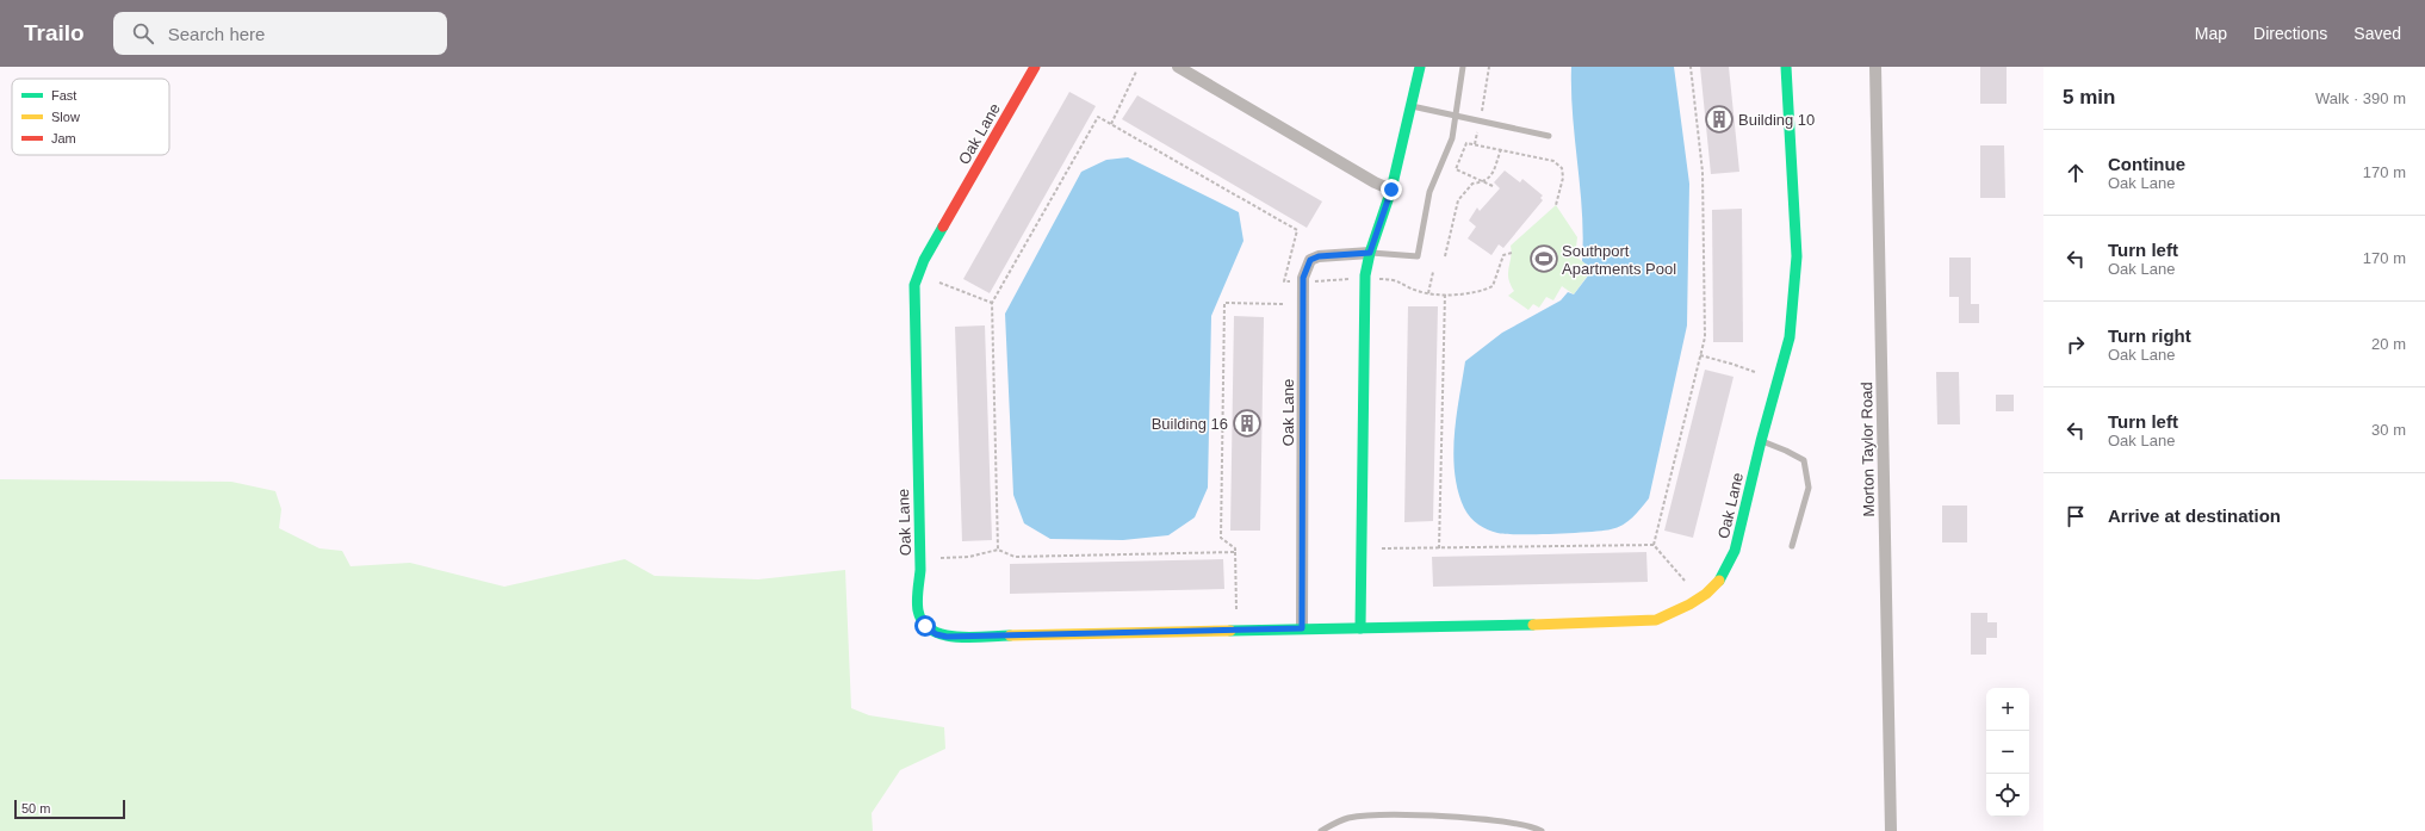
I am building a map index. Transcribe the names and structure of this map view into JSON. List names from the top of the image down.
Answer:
{
  "streets": {
    "street": ["Oak Lane", "Morton Taylor Road"]
  },
  "places": {
    "building": ["Building 10", "Building 16"],
    "sports": ["Southport Apartments Pool"]
  },
  "legend": ["Fast", "Slow", "Jam"],
  "scale_bar": "50 m",
  "page": {
    "header": "Trailo",
    "search": "Search here",
    "nav": ["Map", "Directions", "Saved"],
    "heading": ["5 min", "Walk · 390 m"],
    "list": [
      ["Continue", "Oak Lane", "170 m"],
      ["Turn left", "Oak Lane", "170 m"],
      ["Turn right", "Oak Lane", "20 m"],
      ["Turn left", "Oak Lane", "30 m"],
      "Arrive at destination"
    ],
    "map_buttons": ["+", "−"],
    "scale": "50 m"
  }
}
